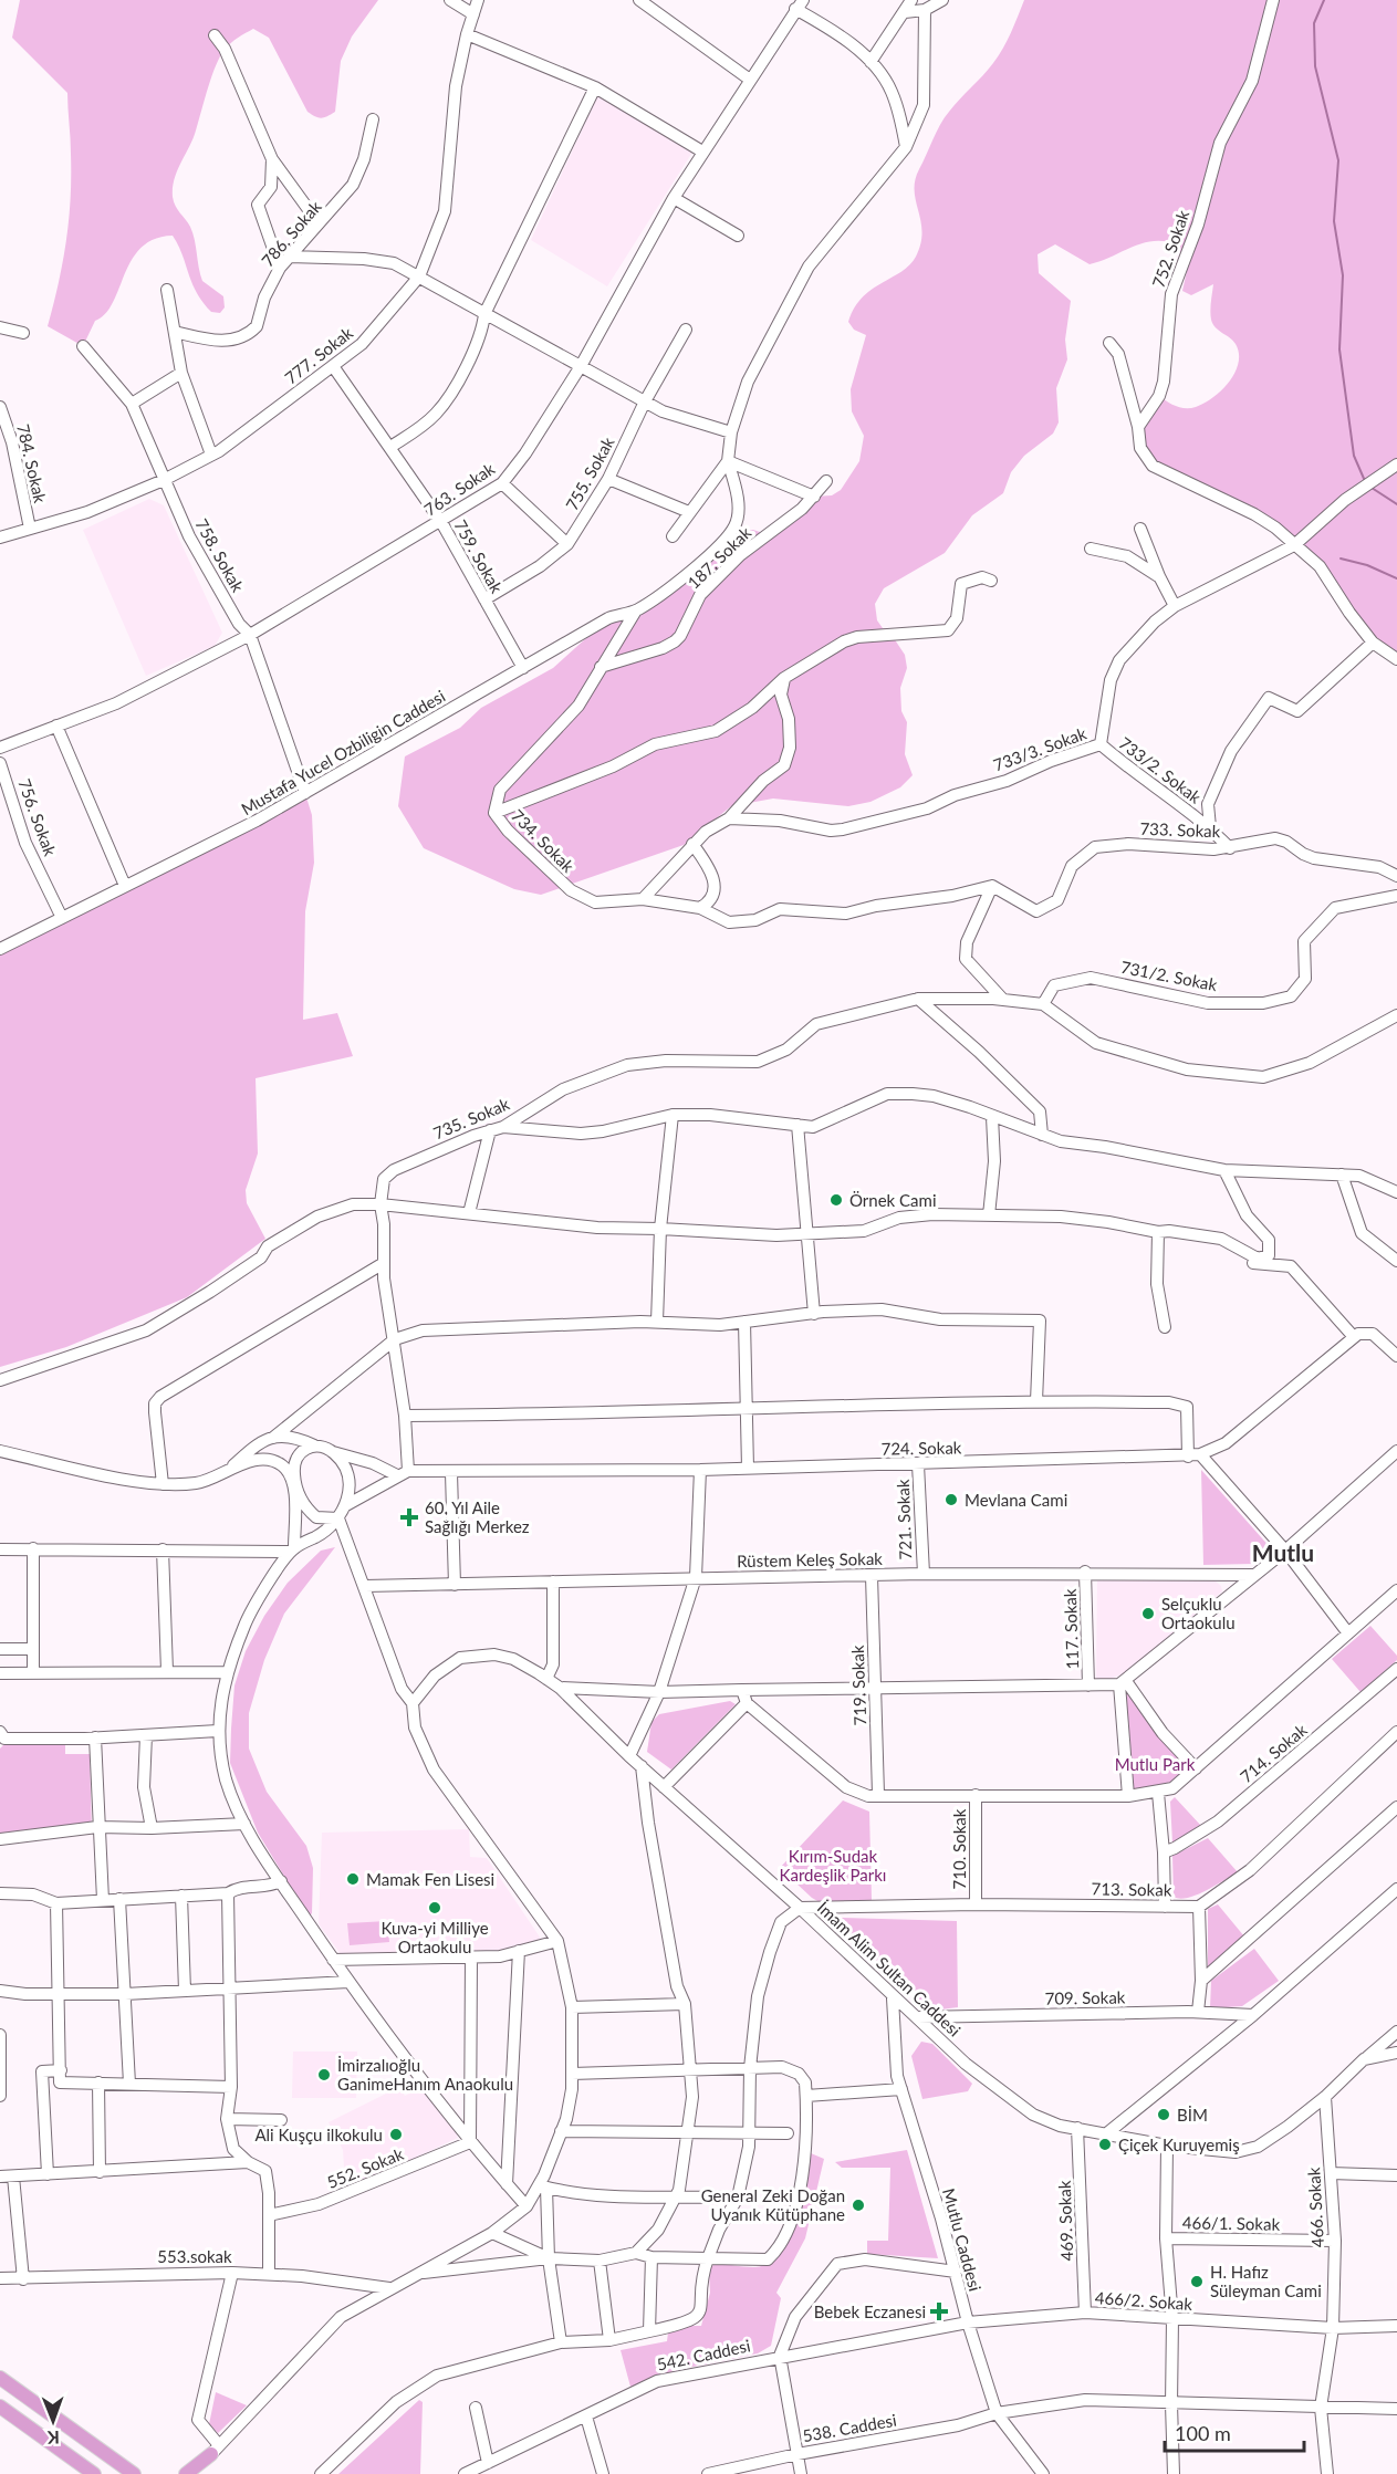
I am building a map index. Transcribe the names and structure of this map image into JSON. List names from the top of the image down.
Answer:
{
  "streets": {
    "street": [
      "786. Sokak",
      "752. Sokak",
      "777. Sokak",
      "784. Sokak",
      "755. Sokak",
      "763. Sokak",
      "758. Sokak",
      "759. Sokak",
      "187. Sokak",
      "733/3. Sokak",
      "Mustafa Yucel Ozbiligin Caddesi",
      "733/2. Sokak",
      "756. Sokak",
      "733. Sokak",
      "734. Sokak",
      "731/2. Sokak",
      "735. Sokak",
      "724. Sokak",
      "721. Sokak",
      "Rüstem Keleş Sokak",
      "117. Sokak",
      "719. Sokak",
      "714. Sokak",
      "710. Sokak",
      "713. Sokak",
      "İmam Alim Sultan Caddesi",
      "709. Sokak",
      "552. Sokak",
      "466. Sokak",
      "469. Sokak",
      "466/1. Sokak",
      "Mutlu Caddesi",
      "553.sokak",
      "466/2. Sokak",
      "542. Caddesi",
      "538. Caddesi"
    ]
  },
  "crossings": [
    ["777. Sokak", "784. Sokak"],
    ["777. Sokak", "758. Sokak"],
    ["777. Sokak", "759. Sokak"],
    ["755. Sokak", "759. Sokak"],
    ["763. Sokak", "758. Sokak"],
    ["763. Sokak", "759. Sokak"],
    ["758. Sokak", "Mustafa Yucel Ozbiligin Caddesi"],
    ["759. Sokak", "Mustafa Yucel Ozbiligin Caddesi"],
    ["187. Sokak", "734. Sokak"],
    ["733/3. Sokak", "733/2. Sokak"],
    ["Mustafa Yucel Ozbiligin Caddesi", "756. Sokak"],
    ["Mustafa Yucel Ozbiligin Caddesi", "734. Sokak"],
    ["733/2. Sokak", "733. Sokak"],
    ["733. Sokak", "734. Sokak"],
    ["724. Sokak", "721. Sokak"],
    ["721. Sokak", "Rüstem Keleş Sokak"],
    ["Rüstem Keleş Sokak", "117. Sokak"],
    ["Rüstem Keleş Sokak", "719. Sokak"],
    ["710. Sokak", "713. Sokak"],
    ["713. Sokak", "İmam Alim Sultan Caddesi"],
    ["İmam Alim Sultan Caddesi", "709. Sokak"],
    ["İmam Alim Sultan Caddesi", "466. Sokak"],
    ["İmam Alim Sultan Caddesi", "469. Sokak"],
    ["İmam Alim Sultan Caddesi", "Mutlu Caddesi"],
    ["466. Sokak", "466/1. Sokak"],
    ["466. Sokak", "466/2. Sokak"],
    ["466. Sokak", "538. Caddesi"],
    ["469. Sokak", "466/2. Sokak"],
    ["Mutlu Caddesi", "466/2. Sokak"],
    ["Mutlu Caddesi", "542. Caddesi"],
    ["Mutlu Caddesi", "538. Caddesi"],
    ["466/2. Sokak", "542. Caddesi"]
  ],
  "districts": ["Mutlu"],
  "parks": ["Mutlu Park", "Kırım-Sudak Kardeşlik Parkı"],
  "places": {
    "other": [
      "Örnek Cami",
      "Mevlana Cami",
      "Selçuklu Ortaokulu",
      "Mamak Fen Lisesi",
      "Kuva-yi Milliye Ortaokulu",
      "İmirzalıoğlu GanimeHanım Anaokulu",
      "BİM",
      "Ali Kuşçu ilkokulu",
      "Çiçek Kuruyemiş",
      "General Zeki Doğan Uyanık Kütüphane",
      "H. Hafız Süleyman Cami"
    ],
    "health": ["60. Yıl Aile Sağlığı Merkez", "Bebek Eczanesi"]
  },
  "scale_bar": "100 m",
  "north": "bottom"
}
